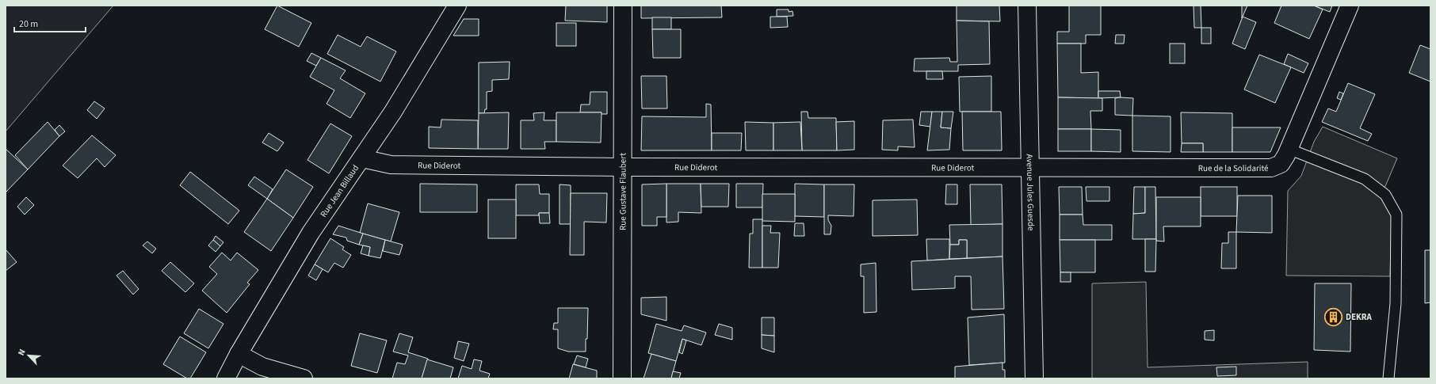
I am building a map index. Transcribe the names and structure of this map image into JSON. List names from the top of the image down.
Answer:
{
  "streets": {
    "street": [
      "Rue Diderot",
      "Rue de la Solidarité",
      "Rue Jean Billaud",
      "Rue Gustave Flaubert",
      "Avenue Jules Guesde"
    ]
  },
  "crossings": [
    ["Rue Diderot", "Rue de la Solidarité"],
    ["Rue Diderot", "Rue Jean Billaud"],
    ["Rue Diderot", "Rue Gustave Flaubert"],
    ["Rue Diderot", "Avenue Jules Guesde"],
    ["Rue de la Solidarité", "Avenue Jules Guesde"]
  ],
  "places": {
    "building": ["DEKRA"]
  },
  "scale_bar": "20 m",
  "north": "top left"
}
